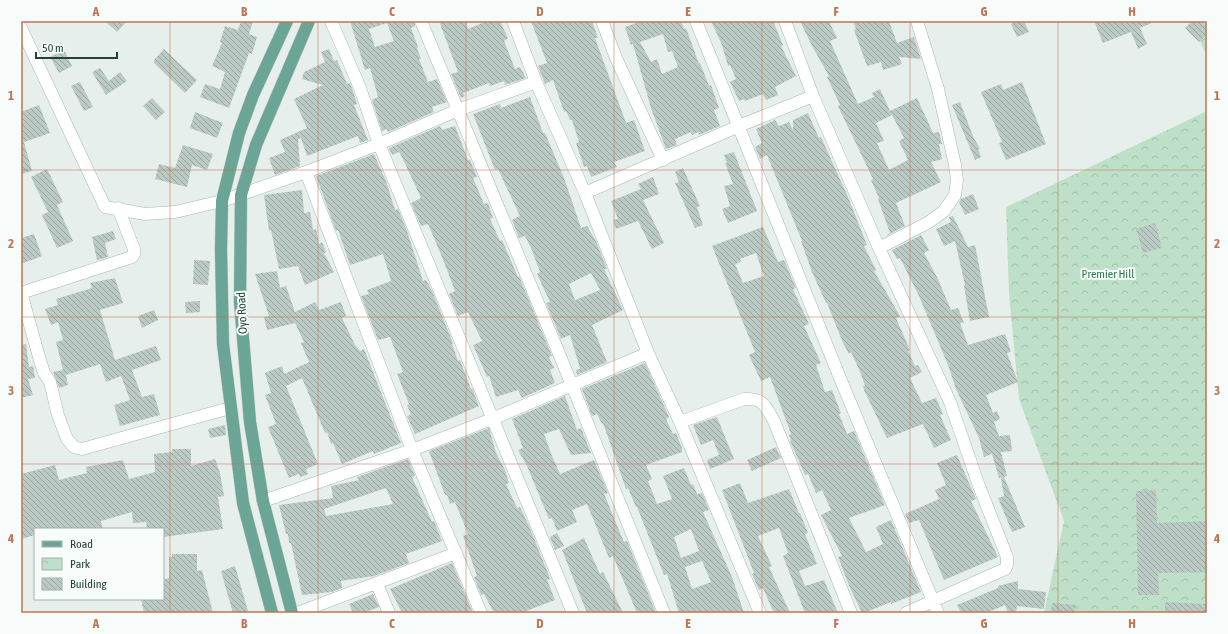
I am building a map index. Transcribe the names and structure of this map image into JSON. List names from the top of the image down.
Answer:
{
  "streets": {
    "main road": ["Oyo Road"]
  },
  "parks": ["Premier Hill"],
  "legend": ["Road", "Park", "Building"],
  "scale_bar": "50 m",
  "grid": {
    "columns": [
      "A",
      "B",
      "C",
      "D",
      "E",
      "F",
      "G",
      "H"
    ],
    "rows": [
      "1",
      "2",
      "3",
      "4"
    ]
  }
}
